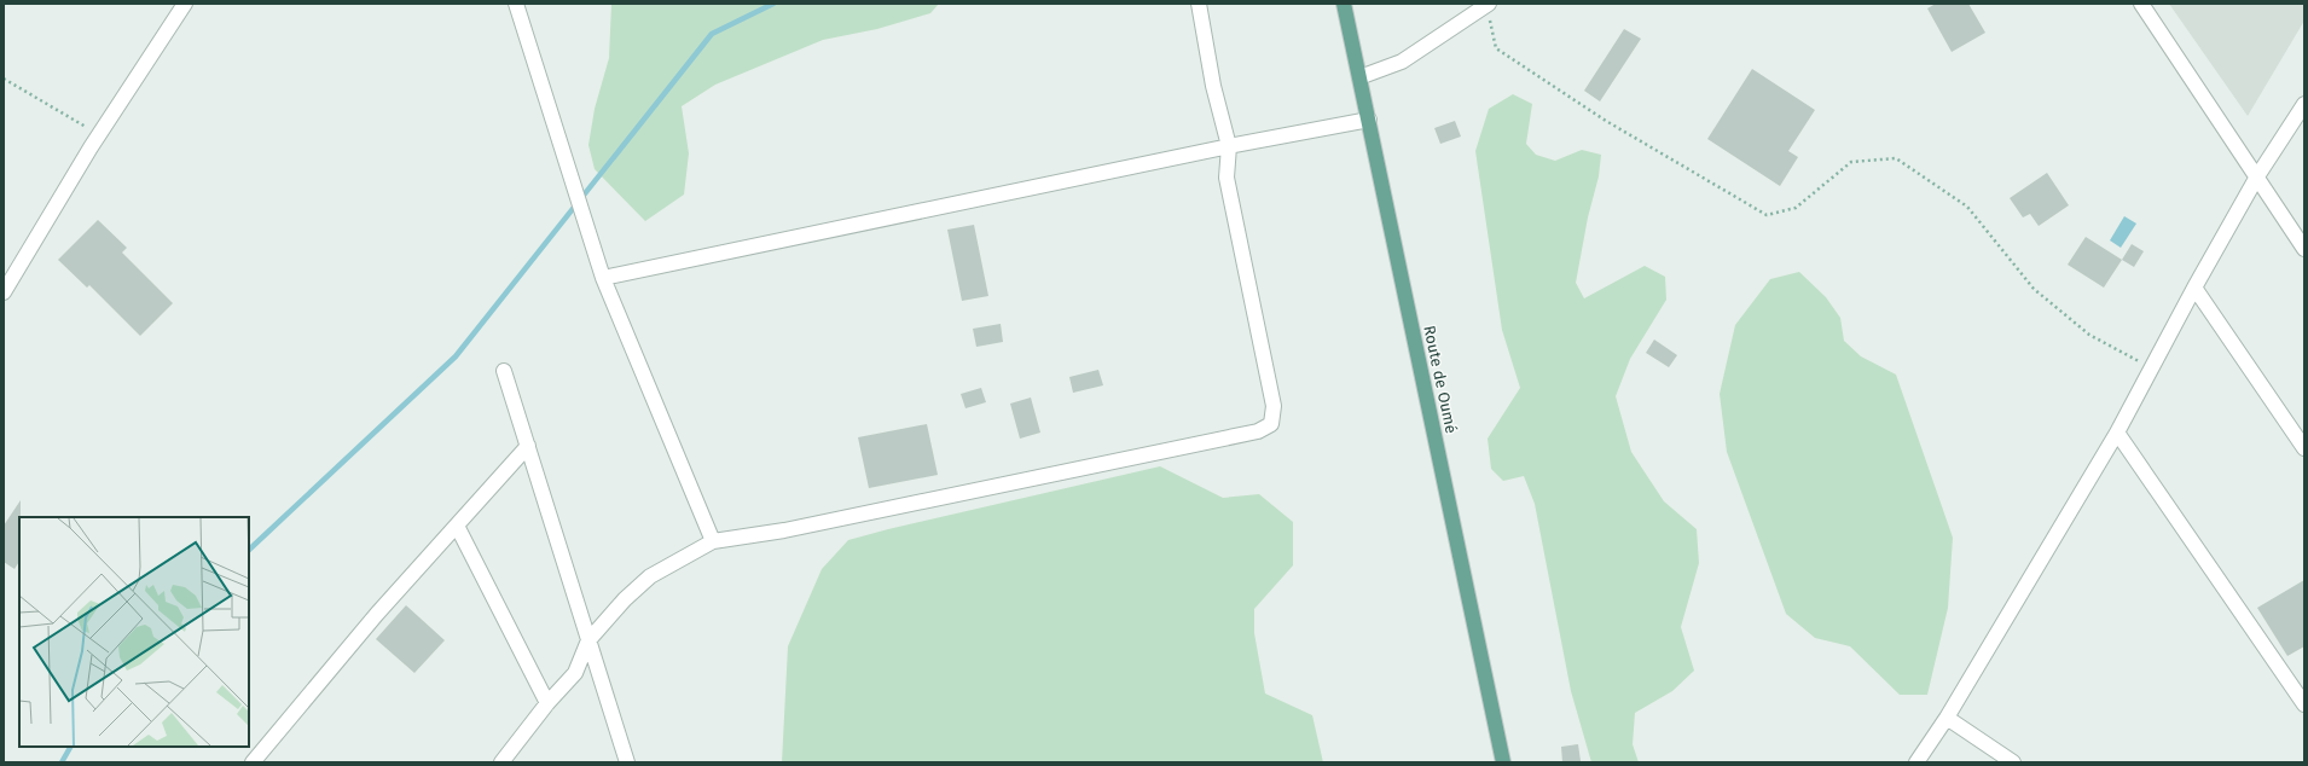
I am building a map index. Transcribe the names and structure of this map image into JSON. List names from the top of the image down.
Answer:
{
  "streets": {
    "main road": ["Route de Oumé"]
  }
}
